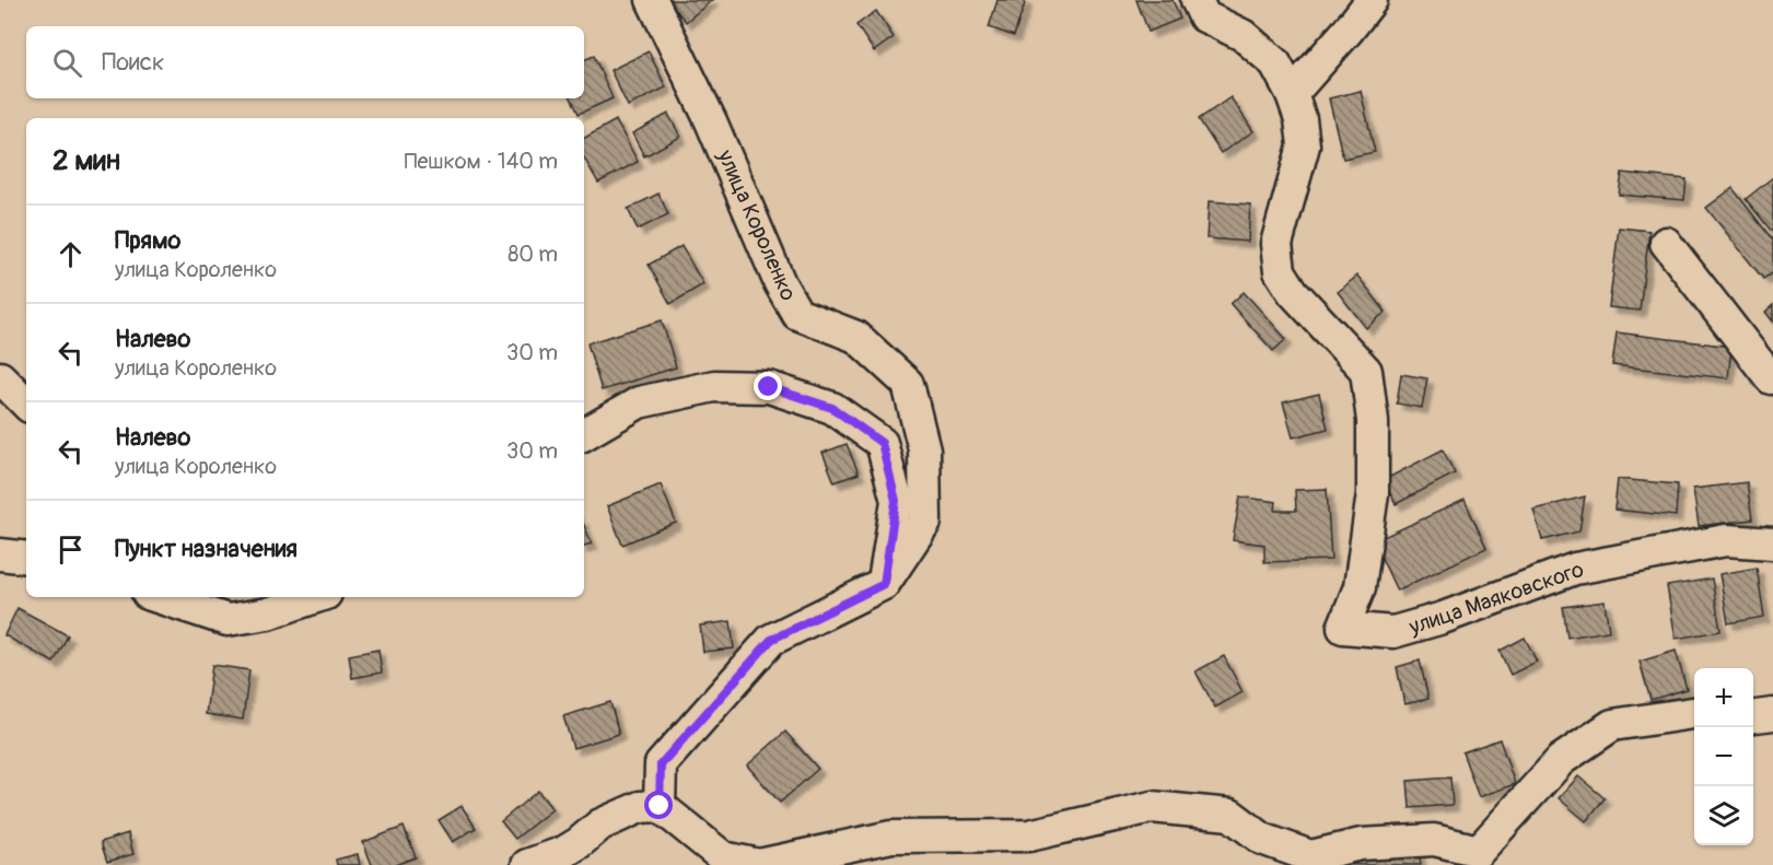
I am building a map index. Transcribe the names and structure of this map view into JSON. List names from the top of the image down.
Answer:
{
  "streets": {
    "street": ["улица Короленко", "улица Маяковского"]
  },
  "page": {
    "search": "Поиск",
    "heading": ["2 мин", "Пешком · 140 m"],
    "list": [
      ["Прямо", "улица Короленко", "80 m"],
      ["Налево", "улица Короленко", "30 m"],
      ["Налево", "улица Короленко", "30 m"],
      "Пункт назначения"
    ],
    "map_buttons": ["+", "−"]
  }
}
